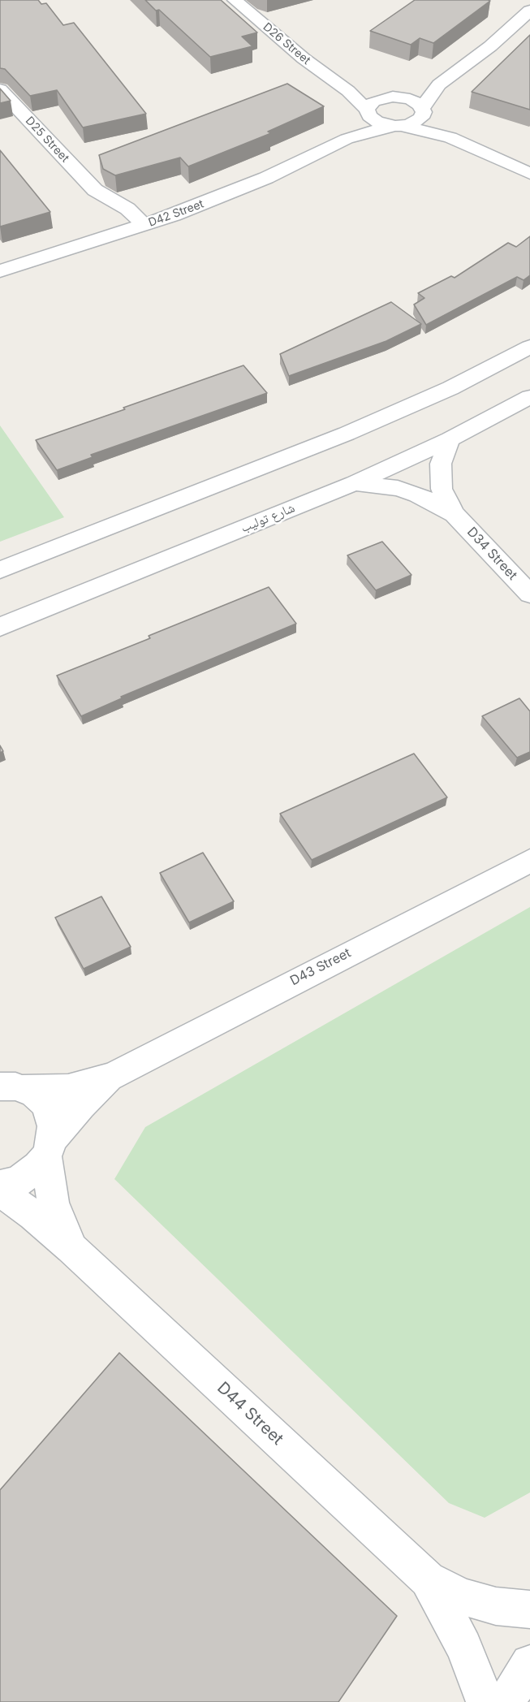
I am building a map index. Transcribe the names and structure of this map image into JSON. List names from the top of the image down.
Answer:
{
  "streets": {
    "street": [
      "D26 Street",
      "D25 Street",
      "D42 Street",
      "شارع توليب",
      "D34 Street",
      "D43 Street",
      "D44 Street"
    ]
  },
  "crossings": [
    ["D26 Street", "D42 Street"],
    ["D25 Street", "D42 Street"],
    ["شارع توليب", "D34 Street"],
    ["D43 Street", "D44 Street"]
  ]
}
